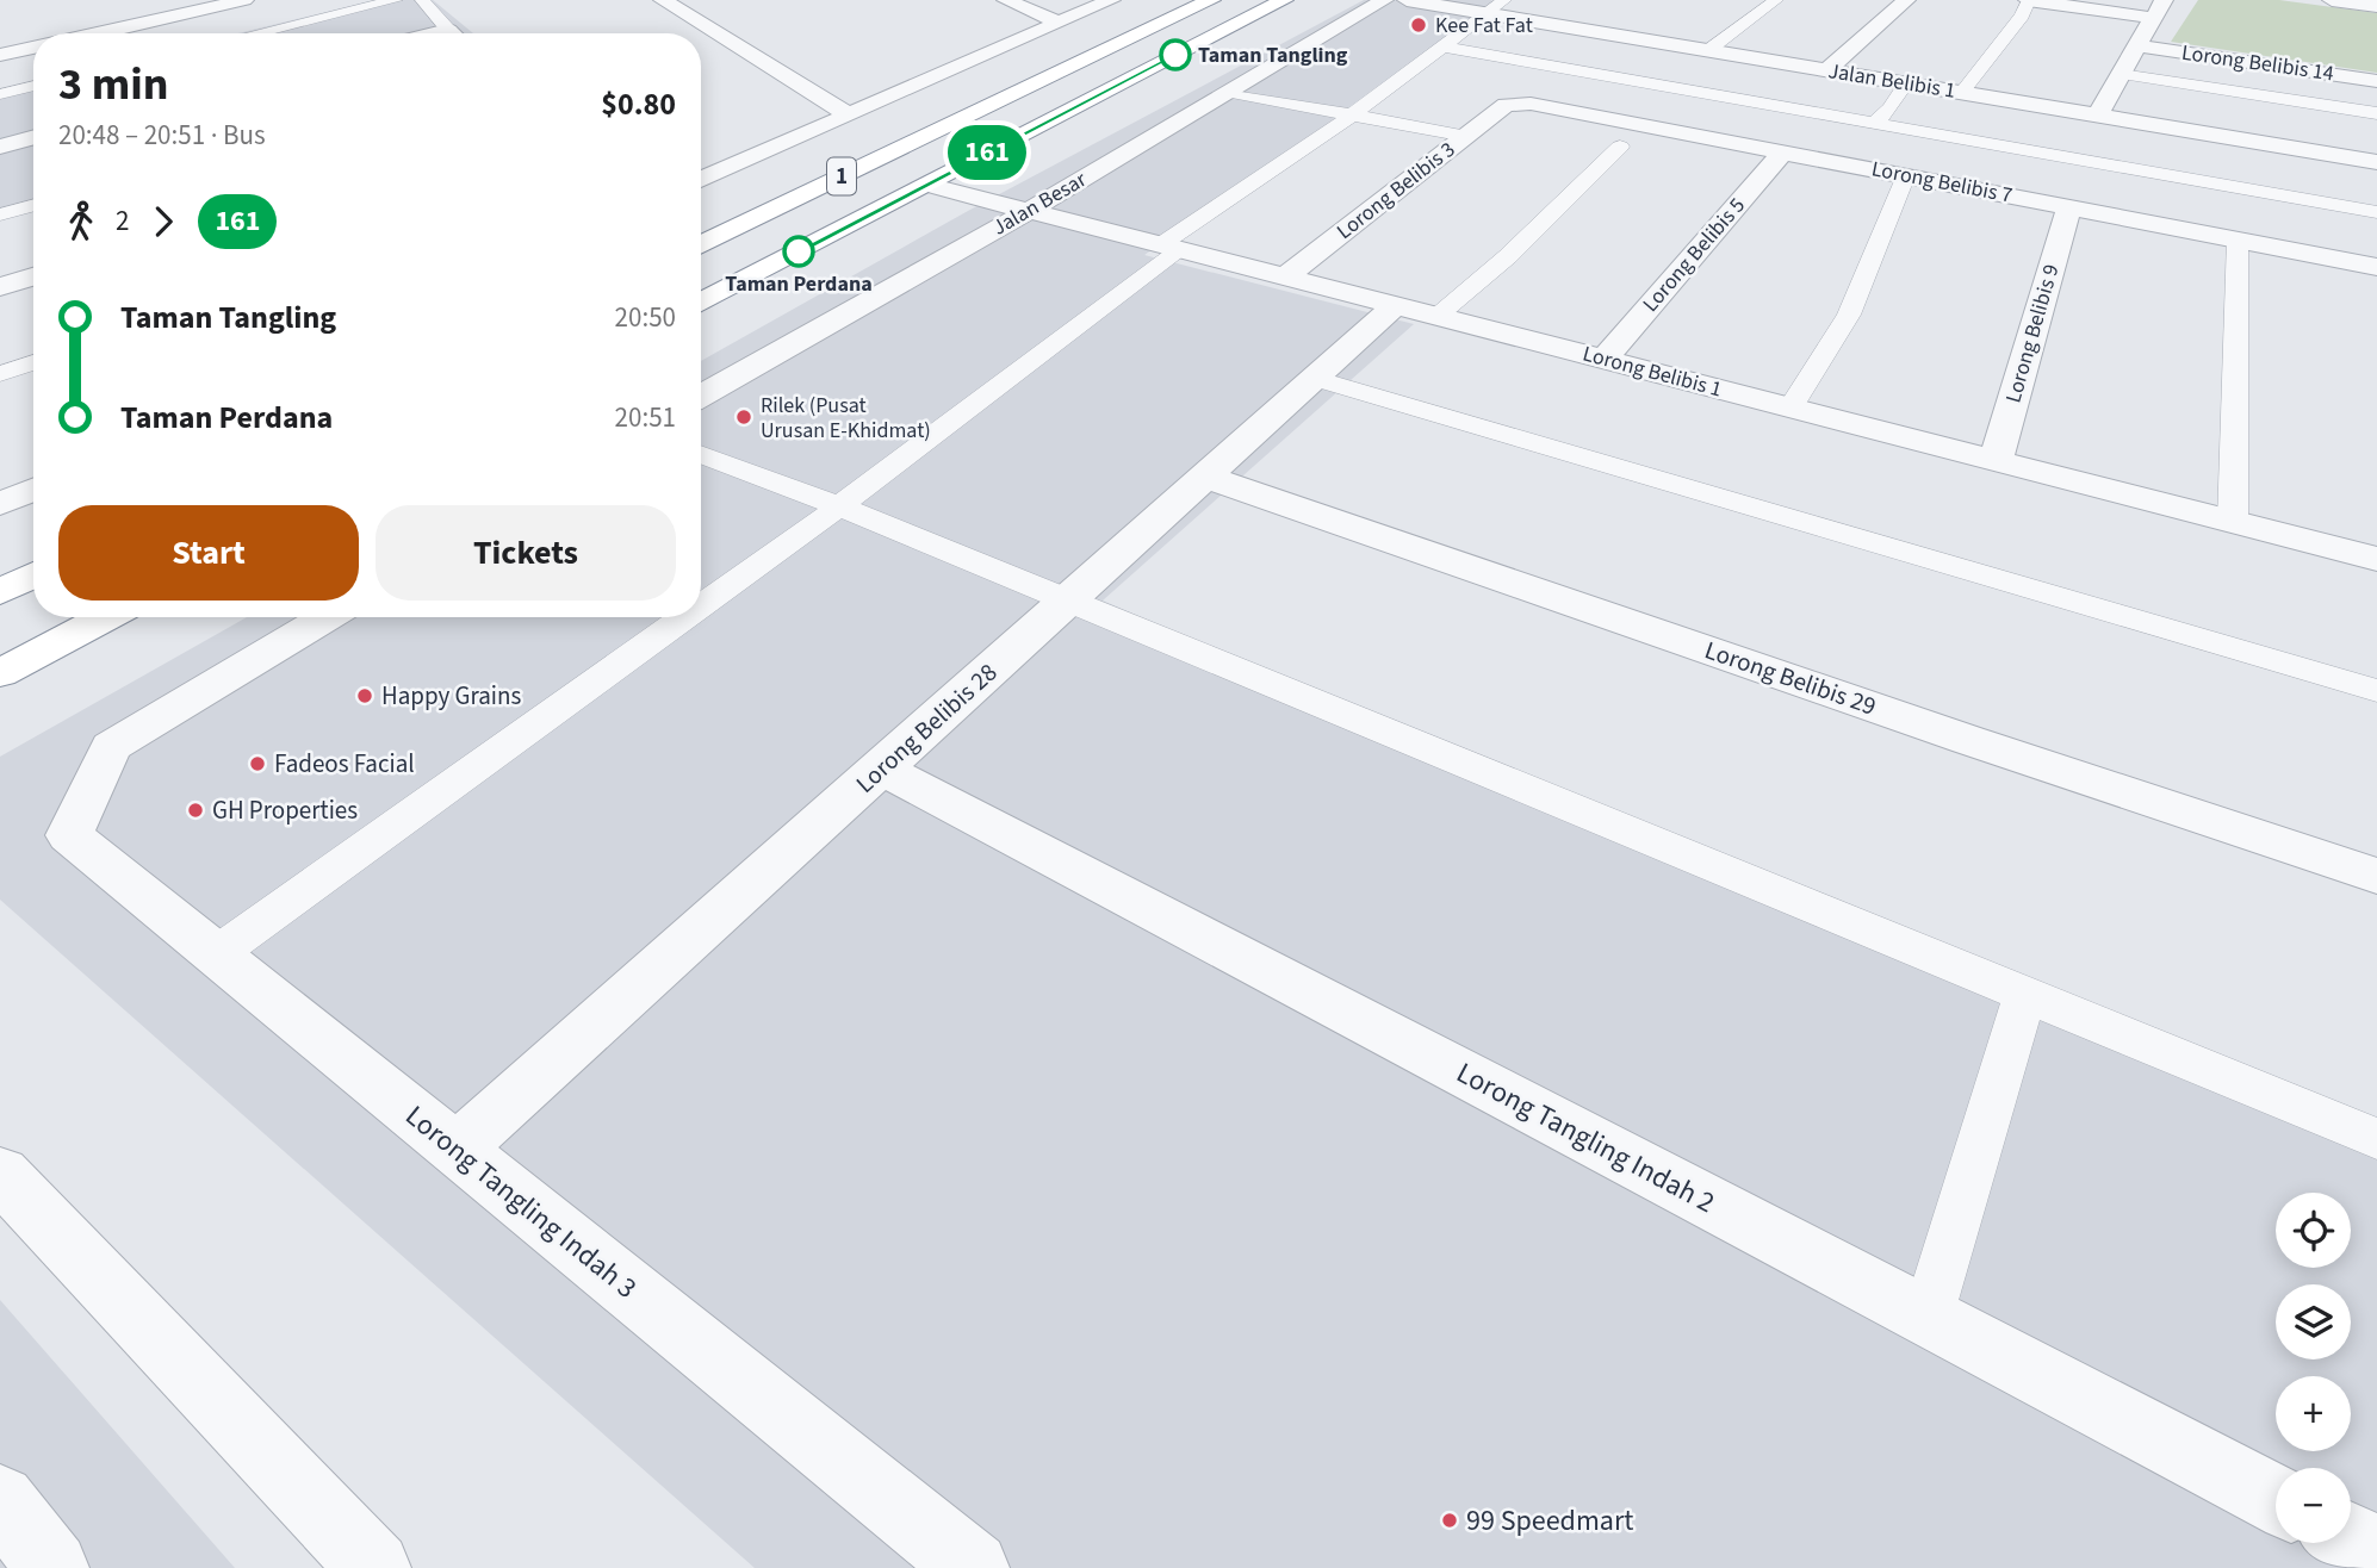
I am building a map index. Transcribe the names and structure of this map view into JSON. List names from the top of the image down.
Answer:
{
  "streets": {
    "highway": ["1"],
    "street": [
      "Lorong Belibis 14",
      "Jalan Belibis 1",
      "Lorong Belibis 7",
      "Lorong Belibis 3",
      "Jalan Besar",
      "Lorong Belibis 5",
      "Lorong Belibis 9",
      "Lorong Belibis 1",
      "Lorong Belibis 29",
      "Lorong Belibis 28",
      "Lorong Tangling Indah 2",
      "Lorong Tangling Indah 3"
    ]
  },
  "crossings": [
    ["1", "Lorong Belibis 1"],
    ["Lorong Belibis 7", "Lorong Belibis 3"],
    ["Lorong Belibis 7", "Lorong Belibis 5"],
    ["Lorong Belibis 7", "Lorong Belibis 9"],
    ["Lorong Belibis 3", "Lorong Belibis 1"],
    ["Jalan Besar", "Lorong Belibis 1"],
    ["Lorong Belibis 5", "Lorong Belibis 1"],
    ["Lorong Belibis 9", "Lorong Belibis 1"],
    ["Lorong Belibis 1", "Lorong Belibis 28"],
    ["Lorong Belibis 29", "Lorong Belibis 28"],
    ["Lorong Belibis 28", "Lorong Tangling Indah 2"],
    ["Lorong Belibis 28", "Lorong Tangling Indah 3"]
  ],
  "places": [
    "Kee Fat Fat",
    "Taman Tangling",
    "Taman Perdana",
    "Rilek (Pusat Urusan E-Khidmat)",
    "Happy Grains",
    "Fadeos Facial",
    "GH Properties",
    "99 Speedmart"
  ],
  "lines": ["bus line 161"],
  "page": {
    "on_map": "161",
    "heading": ["3 min", "20:48 – 20:51 · Bus", "$0.80"],
    "legs": ["2", "161"],
    "list": [
      {
        "name": "Taman Tangling",
        "value": "20:50"
      },
      {
        "name": "Taman Perdana",
        "value": "20:51"
      }
    ],
    "buttons": ["Start", "Tickets"],
    "map_buttons": ["+", "−"]
  }
}
